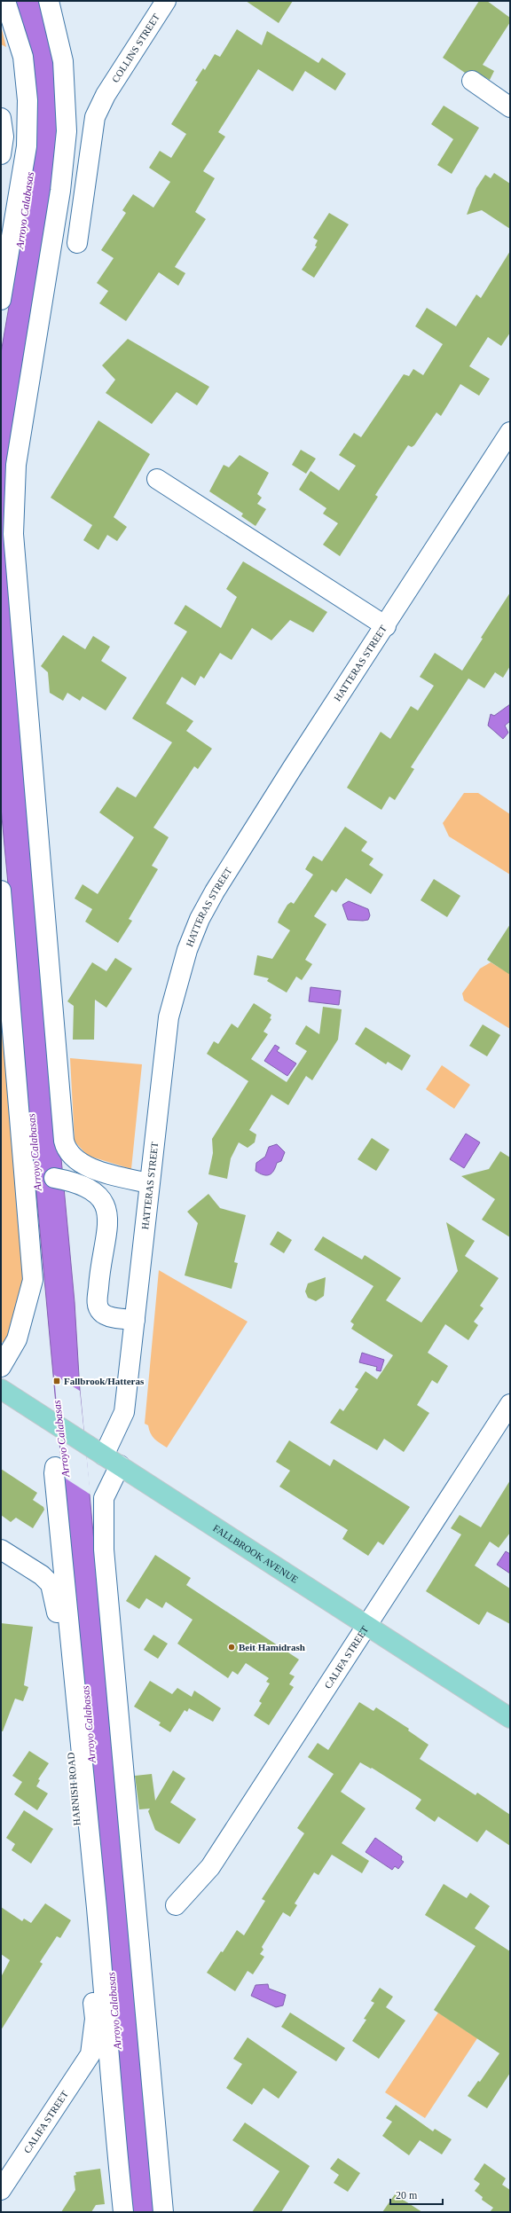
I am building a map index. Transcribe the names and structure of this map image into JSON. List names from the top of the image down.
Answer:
{
  "streets": {
    "main road": ["FALLBROOK AVENUE"],
    "street": [
      "COLLINS STREET",
      "HATTERAS STREET",
      "CALIFA STREET",
      "HARNISH ROAD"
    ]
  },
  "crossings": [
    ["HATTERAS STREET", "FALLBROOK AVENUE"],
    ["FALLBROOK AVENUE", "CALIFA STREET"],
    ["CALIFA STREET", "HARNISH ROAD"]
  ],
  "water": ["Arroyo Calabasas"],
  "places": {
    "transit": ["Fallbrook/Hatteras"],
    "other": ["Beit Hamidrash"]
  },
  "scale_bar": "20 m"
}
